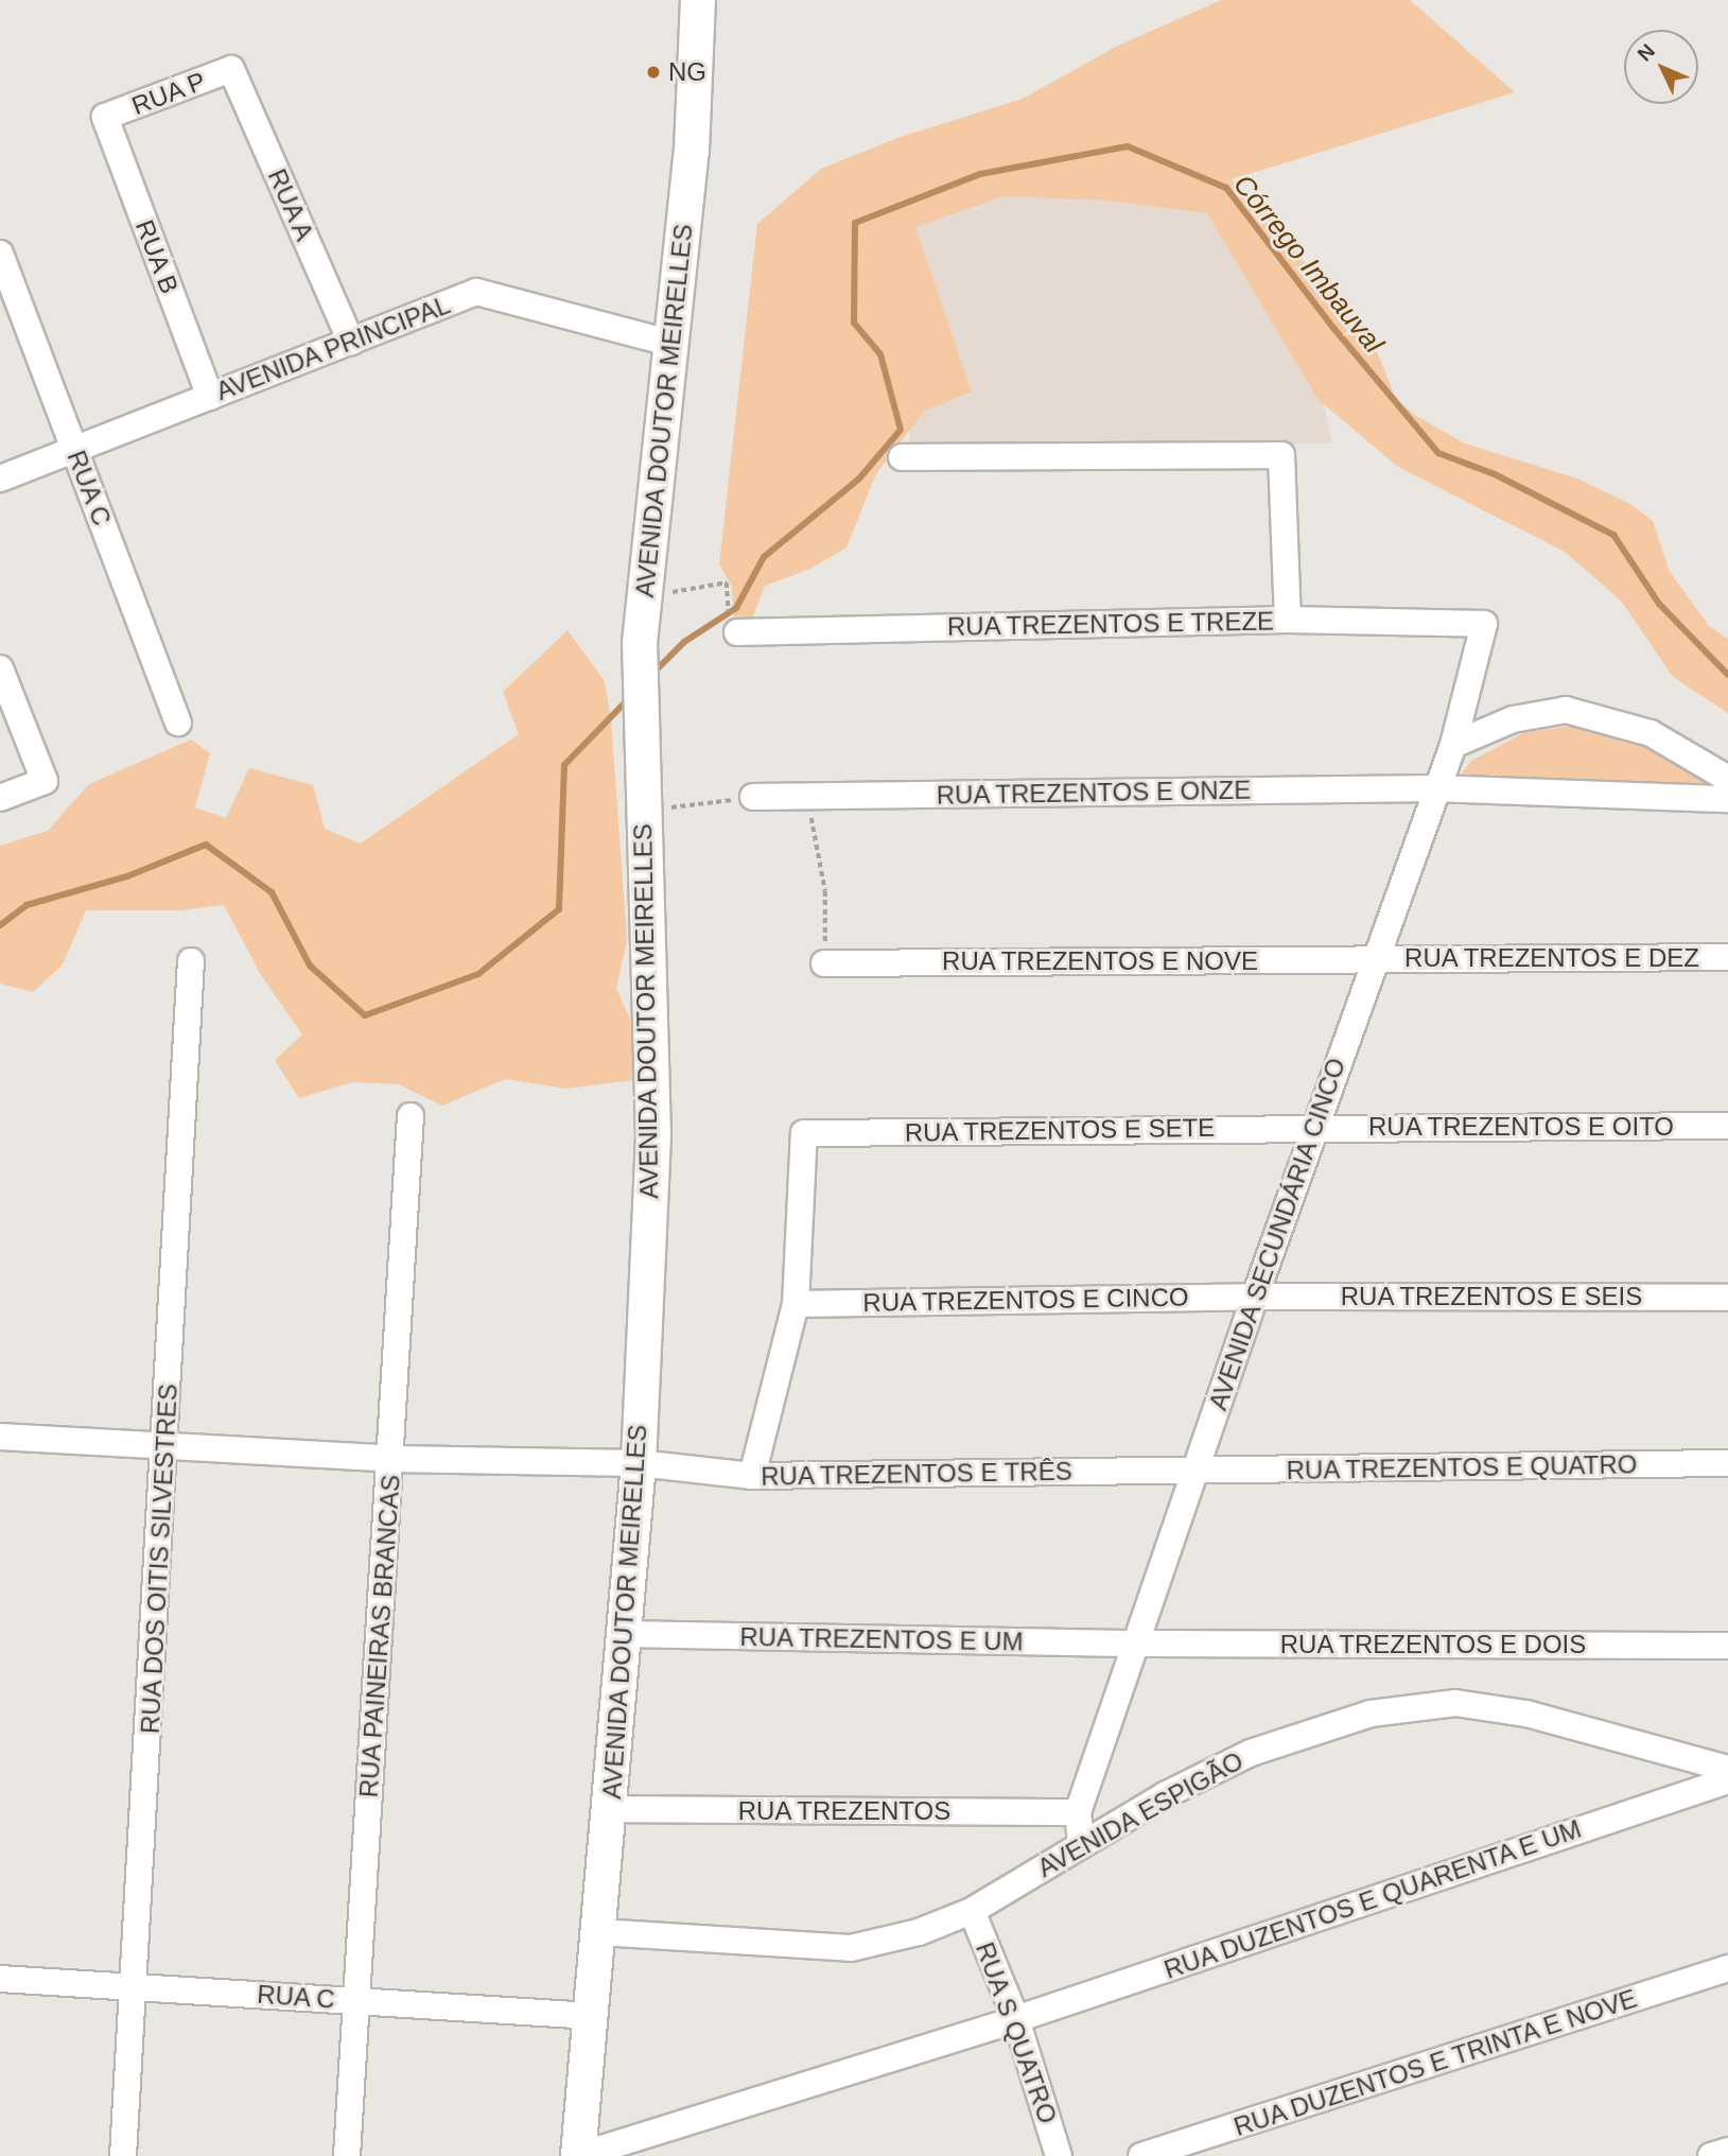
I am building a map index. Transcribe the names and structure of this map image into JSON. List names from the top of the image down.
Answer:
{
  "streets": {
    "main road": ["AVENIDA DOUTOR MEIRELLES"],
    "street": [
      "RUA P",
      "RUA A",
      "RUA B",
      "AVENIDA PRINCIPAL",
      "RUA C",
      "RUA TREZENTOS E TREZE",
      "RUA TREZENTOS E ONZE",
      "RUA TREZENTOS E DEZ",
      "RUA TREZENTOS E NOVE",
      "RUA TREZENTOS E OITO",
      "RUA TREZENTOS E SETE",
      "AVENIDA SECUNDÁRIA CINCO",
      "RUA TREZENTOS E SEIS",
      "RUA TREZENTOS E CINCO",
      "RUA TREZENTOS E QUATRO",
      "RUA TREZENTOS E TRÊS",
      "RUA DOS OITIS SILVESTRES",
      "RUA PAINEIRAS BRANCAS",
      "RUA TREZENTOS E UM",
      "RUA TREZENTOS E DOIS",
      "RUA TREZENTOS",
      "AVENIDA ESPIGÃO",
      "RUA DUZENTOS E QUARENTA E UM",
      "RUA S QUATRO",
      "RUA DUZENTOS E TRINTA E NOVE"
    ]
  },
  "crossings": [
    ["RUA P", "RUA A"],
    ["RUA P", "RUA B"],
    ["RUA A", "AVENIDA PRINCIPAL"],
    ["RUA B", "AVENIDA PRINCIPAL"],
    ["AVENIDA PRINCIPAL", "AVENIDA DOUTOR MEIRELLES"],
    ["AVENIDA PRINCIPAL", "RUA C"],
    ["AVENIDA DOUTOR MEIRELLES", "RUA C"],
    ["AVENIDA DOUTOR MEIRELLES", "RUA TREZENTOS E TRÊS"],
    ["AVENIDA DOUTOR MEIRELLES", "RUA TREZENTOS E UM"],
    ["AVENIDA DOUTOR MEIRELLES", "RUA TREZENTOS"],
    ["AVENIDA DOUTOR MEIRELLES", "AVENIDA ESPIGÃO"],
    ["AVENIDA DOUTOR MEIRELLES", "RUA DUZENTOS E QUARENTA E UM"],
    ["RUA C", "RUA DOS OITIS SILVESTRES"],
    ["RUA C", "RUA PAINEIRAS BRANCAS"],
    ["RUA TREZENTOS E TREZE", "AVENIDA SECUNDÁRIA CINCO"],
    ["RUA TREZENTOS E ONZE", "AVENIDA SECUNDÁRIA CINCO"],
    ["RUA TREZENTOS E DEZ", "RUA TREZENTOS E NOVE"],
    ["RUA TREZENTOS E DEZ", "AVENIDA SECUNDÁRIA CINCO"],
    ["RUA TREZENTOS E NOVE", "AVENIDA SECUNDÁRIA CINCO"],
    ["RUA TREZENTOS E OITO", "RUA TREZENTOS E SETE"],
    ["RUA TREZENTOS E OITO", "AVENIDA SECUNDÁRIA CINCO"],
    ["RUA TREZENTOS E SETE", "AVENIDA SECUNDÁRIA CINCO"],
    ["RUA TREZENTOS E SETE", "RUA TREZENTOS E CINCO"],
    ["AVENIDA SECUNDÁRIA CINCO", "RUA TREZENTOS E SEIS"],
    ["AVENIDA SECUNDÁRIA CINCO", "RUA TREZENTOS E CINCO"],
    ["AVENIDA SECUNDÁRIA CINCO", "RUA TREZENTOS E QUATRO"],
    ["AVENIDA SECUNDÁRIA CINCO", "RUA TREZENTOS E TRÊS"],
    ["AVENIDA SECUNDÁRIA CINCO", "RUA TREZENTOS E UM"],
    ["AVENIDA SECUNDÁRIA CINCO", "RUA TREZENTOS E DOIS"],
    ["AVENIDA SECUNDÁRIA CINCO", "RUA TREZENTOS"],
    ["AVENIDA SECUNDÁRIA CINCO", "AVENIDA ESPIGÃO"],
    ["RUA TREZENTOS E SEIS", "RUA TREZENTOS E CINCO"],
    ["RUA TREZENTOS E QUATRO", "RUA TREZENTOS E TRÊS"],
    ["RUA TREZENTOS E TRÊS", "RUA DOS OITIS SILVESTRES"],
    ["RUA TREZENTOS E TRÊS", "RUA PAINEIRAS BRANCAS"],
    ["RUA TREZENTOS E UM", "RUA TREZENTOS E DOIS"],
    ["AVENIDA ESPIGÃO", "RUA S QUATRO"],
    ["RUA DUZENTOS E QUARENTA E UM", "RUA S QUATRO"]
  ],
  "water": ["Córrego Imbauval"],
  "places": ["NG"],
  "north": "top left"
}
